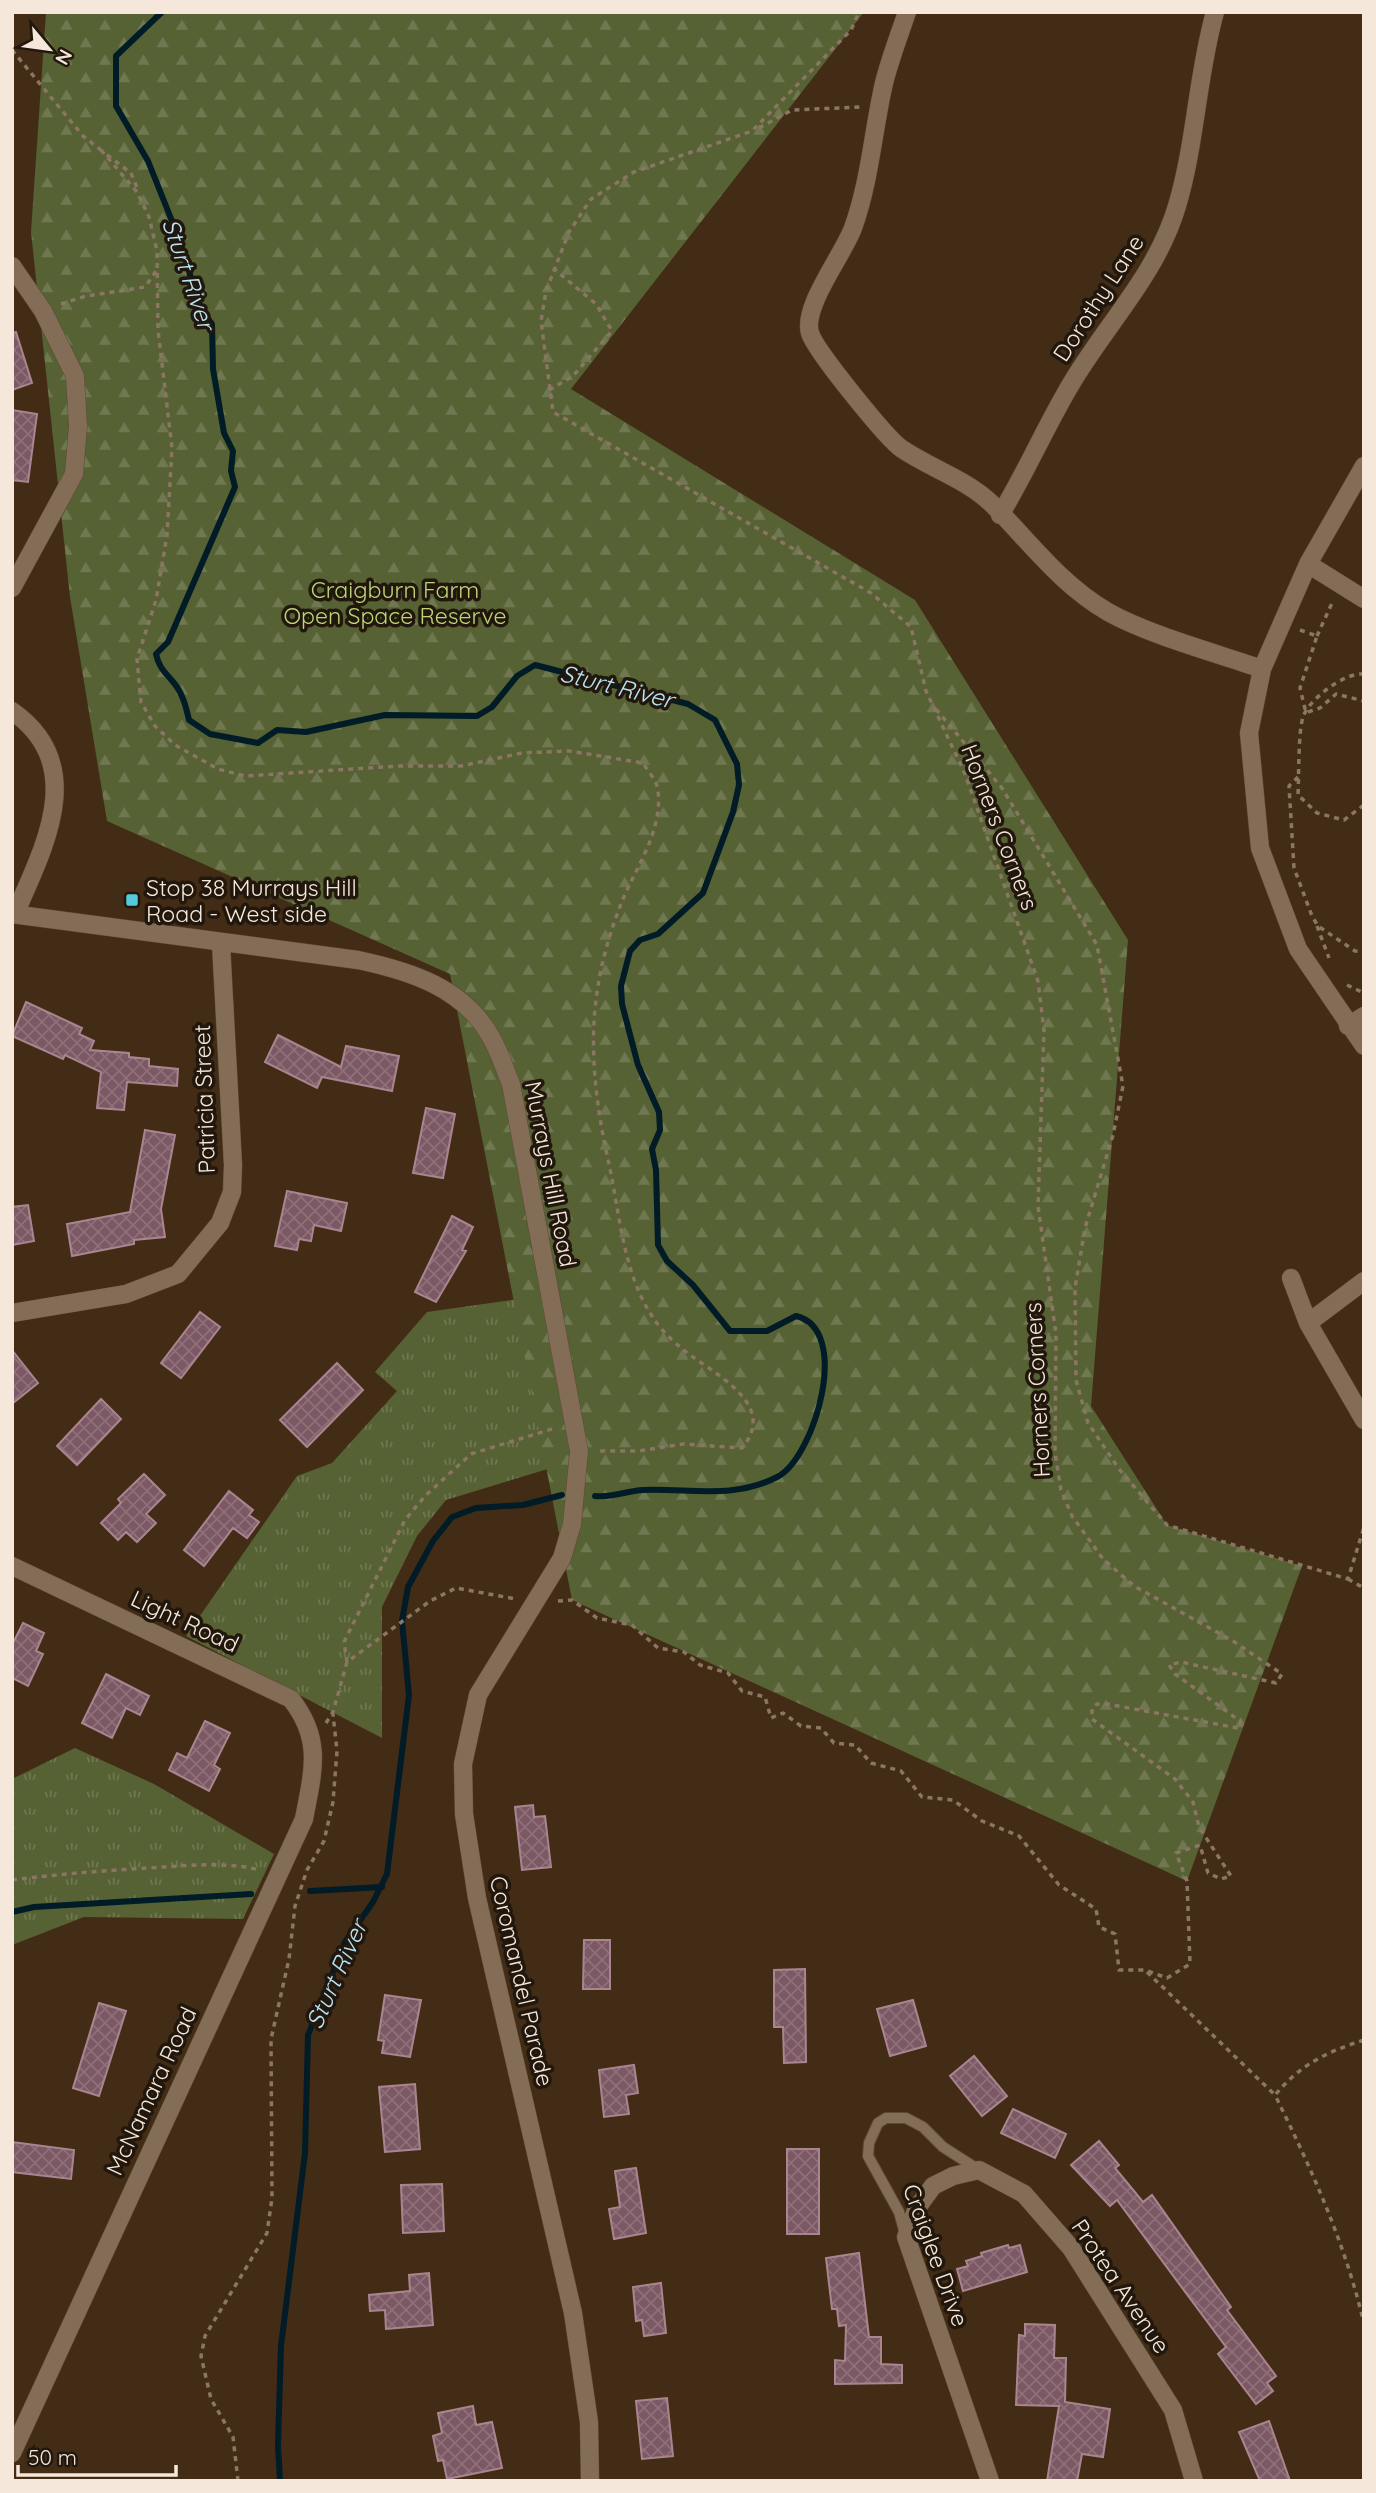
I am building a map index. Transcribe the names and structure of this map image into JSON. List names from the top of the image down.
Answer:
{
  "streets": {
    "street": [
      "Dorothy Lane",
      "Patricia Street",
      "Murrays Hill Road",
      "Light Road",
      "Coromandel Parade",
      "McNamara Road",
      "Craiglee Drive",
      "Protea Avenue"
    ],
    "path": ["Horners Corners"]
  },
  "crossings": [
    ["Horners Corners", "Coromandel Parade"],
    ["Patricia Street", "Murrays Hill Road"],
    ["Murrays Hill Road", "Coromandel Parade"],
    ["Light Road", "McNamara Road"],
    ["Craiglee Drive", "Protea Avenue"]
  ],
  "water": ["Sturt River"],
  "parks": ["Craigburn Farm Open Space Reserve"],
  "places": {
    "transit": ["Stop 38 Murrays Hill Road - West side"]
  },
  "scale_bar": "50 m",
  "north": "bottom right"
}
